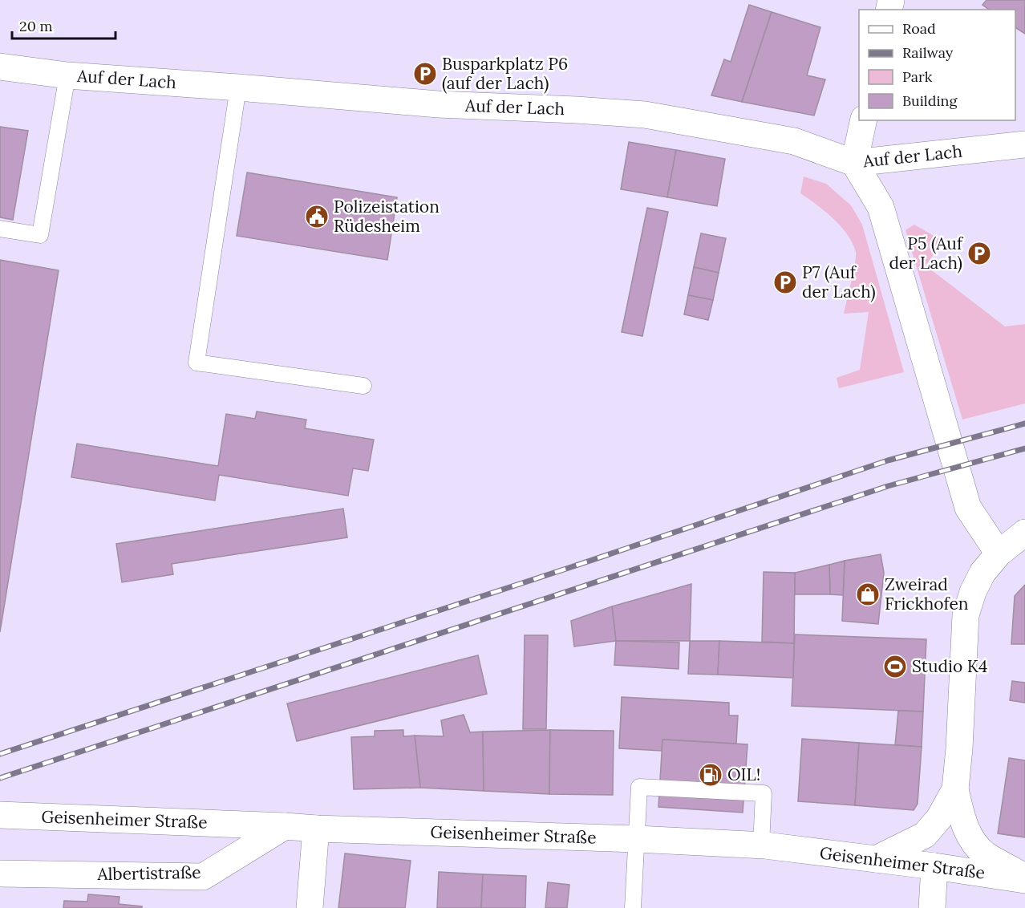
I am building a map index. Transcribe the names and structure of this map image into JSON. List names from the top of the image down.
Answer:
{
  "streets": {
    "street": ["Auf der Lach", "Geisenheimer Straße", "Albertistraße"]
  },
  "crossings": [
    ["Geisenheimer Straße", "Albertistraße"]
  ],
  "places": {
    "parking": ["Busparkplatz P6 (auf der Lach)", "P5 (Auf der Lach)", "P7 (Auf der Lach)"],
    "public building": ["Polizeistation Rüdesheim"],
    "shop": ["Zweirad Frickhofen"],
    "sports": ["Studio K4"],
    "fuel station": ["OIL!"]
  },
  "legend": [
    "Road",
    "Railway",
    "Park",
    "Building"
  ],
  "scale_bar": "20 m"
}
